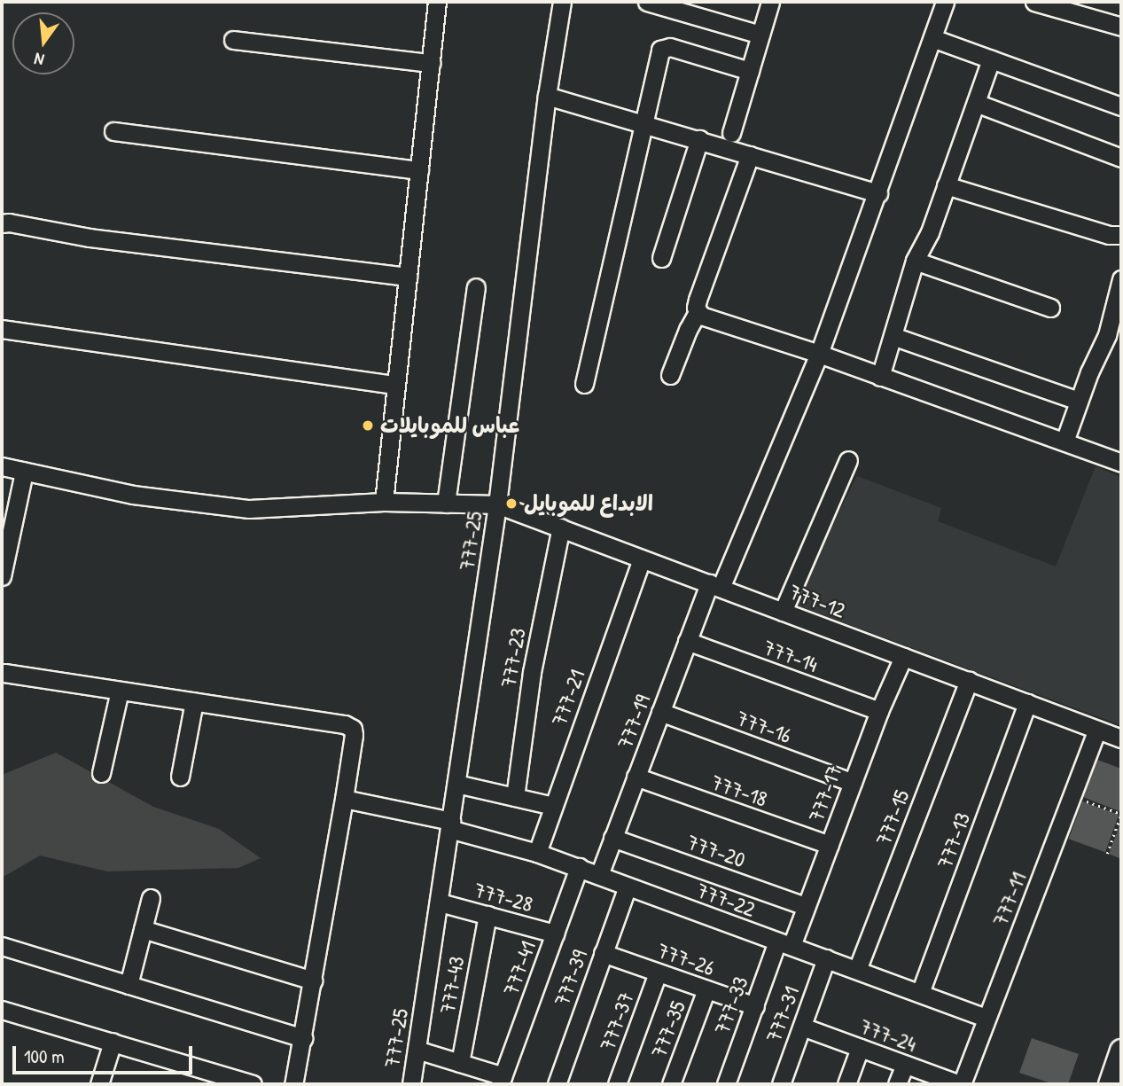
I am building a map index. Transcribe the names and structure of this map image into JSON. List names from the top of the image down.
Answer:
{
  "streets": {
    "street": [
      "777-25",
      "777-12",
      "777-14",
      "777-23",
      "777-21",
      "777-19",
      "777-16",
      "777-18",
      "777-17",
      "777-15",
      "777-13",
      "777-20",
      "777-28",
      "777-11",
      "777-22",
      "777-26",
      "777-41",
      "777-39",
      "777-43",
      "777-33",
      "777-31",
      "777-37",
      "777-35",
      "777-24"
    ]
  },
  "crossings": [
    ["777-25", "777-12"],
    ["777-25", "777-28"],
    ["777-25", "777-22"],
    ["777-12", "777-23"],
    ["777-12", "777-21"],
    ["777-12", "777-19"],
    ["777-12", "777-17"],
    ["777-12", "777-15"],
    ["777-12", "777-13"],
    ["777-12", "777-11"],
    ["777-14", "777-19"],
    ["777-14", "777-17"],
    ["777-21", "777-22"],
    ["777-19", "777-16"],
    ["777-19", "777-18"],
    ["777-19", "777-20"],
    ["777-19", "777-22"],
    ["777-16", "777-17"],
    ["777-18", "777-17"],
    ["777-17", "777-20"],
    ["777-17", "777-22"],
    ["777-17", "777-33"],
    ["777-15", "777-22"],
    ["777-13", "777-22"],
    ["777-28", "777-41"],
    ["777-28", "777-43"],
    ["777-11", "777-22"],
    ["777-11", "777-24"],
    ["777-22", "777-41"],
    ["777-22", "777-39"],
    ["777-22", "777-33"],
    ["777-22", "777-31"],
    ["777-26", "777-39"],
    ["777-26", "777-33"],
    ["777-26", "777-37"],
    ["777-26", "777-35"],
    ["777-31", "777-24"]
  ],
  "places": ["عباس للموبايلات", "الابداع للموبايل"],
  "scale_bar": "100 m",
  "north": "bottom"
}
